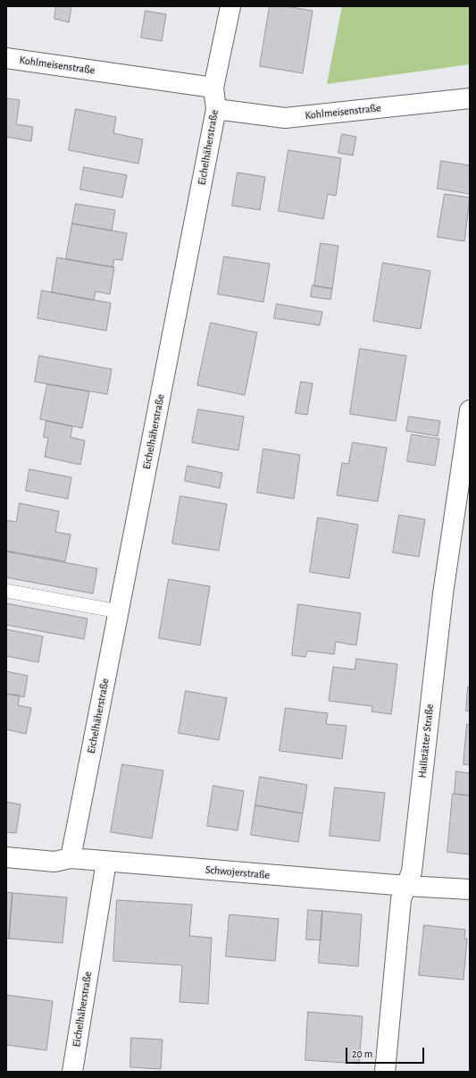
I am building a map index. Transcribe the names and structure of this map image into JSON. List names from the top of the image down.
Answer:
{
  "streets": {
    "street": [
      "Kohlmeisenstraße",
      "Eichelhäherstraße",
      "Hallstätter Straße",
      "Schwojerstraße"
    ]
  },
  "crossings": [
    ["Kohlmeisenstraße", "Eichelhäherstraße"],
    ["Eichelhäherstraße", "Schwojerstraße"],
    ["Hallstätter Straße", "Schwojerstraße"]
  ],
  "scale_bar": "20 m"
}
